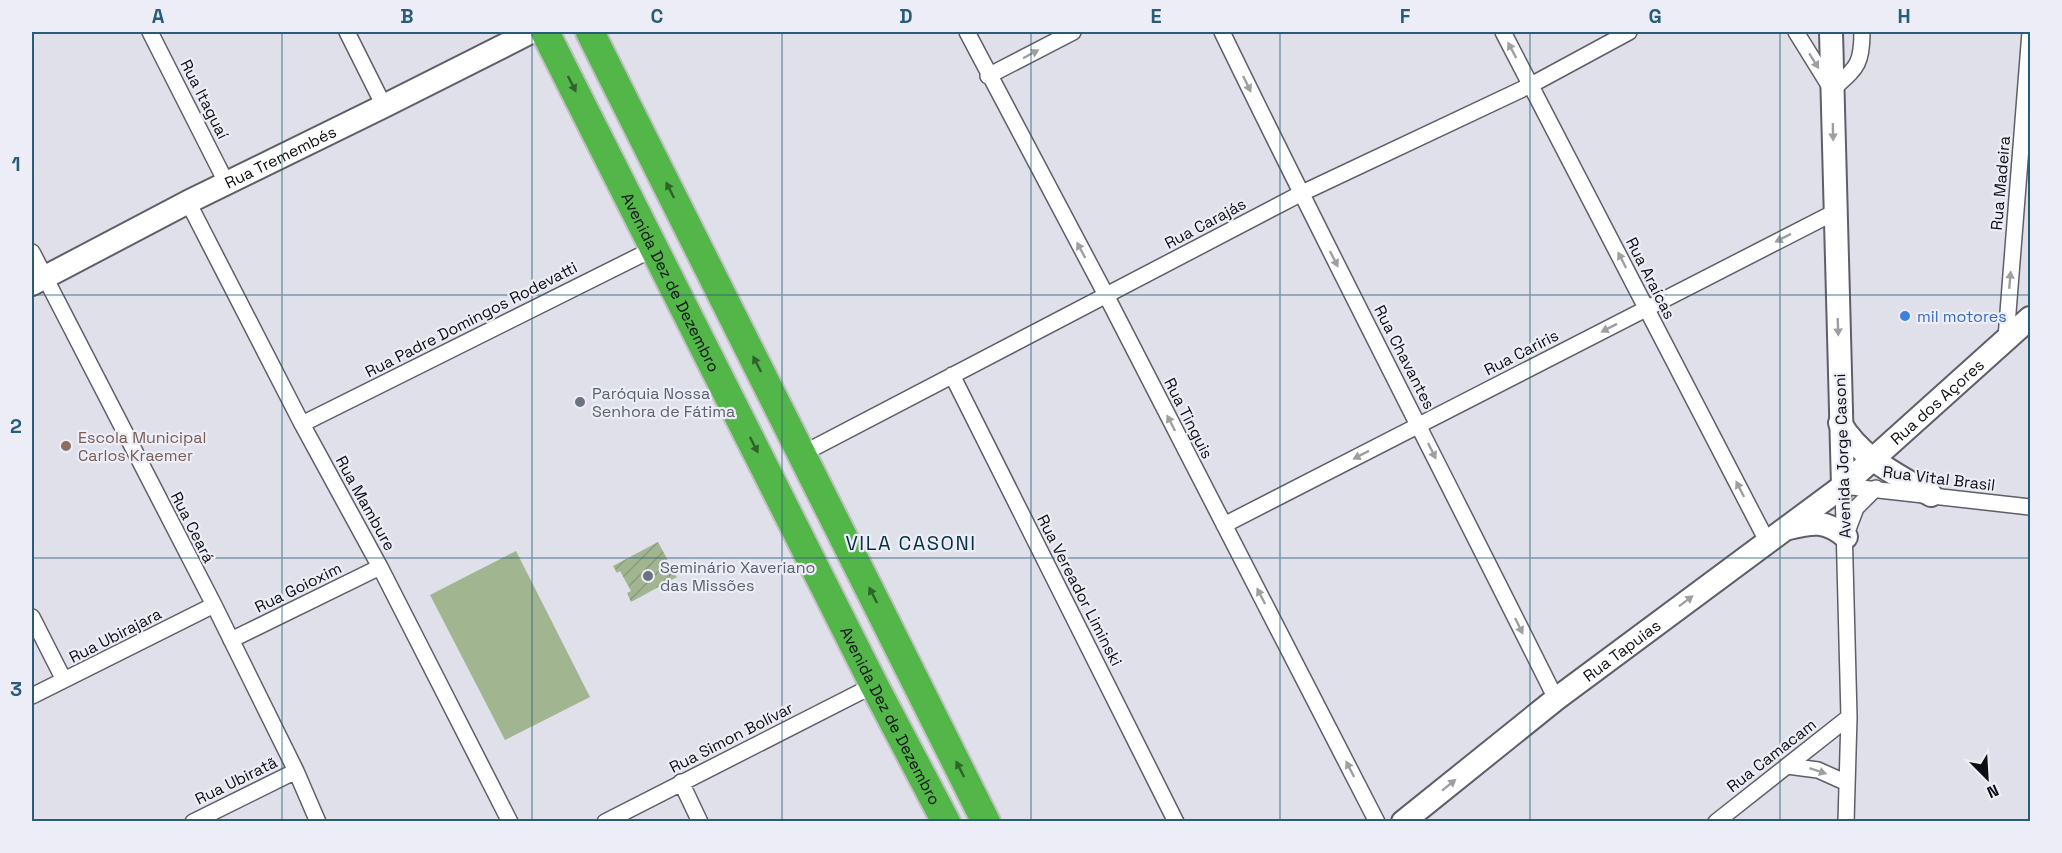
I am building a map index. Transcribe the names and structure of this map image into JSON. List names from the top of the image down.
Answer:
{
  "streets": {
    "highway": ["Avenida Dez de Dezembro"],
    "street": [
      "Rua Itaguaí",
      "Rua Tremembés",
      "Rua Madeira",
      "Rua Carajás",
      "Rua Araícas",
      "Rua Padre Domingos Rodevatti",
      "Rua Cariris",
      "Rua Chavantes",
      "Rua dos Açores",
      "Rua Tinguis",
      "Avenida Jorge Casoni",
      "Rua Vital Brasil",
      "Rua Mambure",
      "Rua Ceará",
      "Rua Goioxim",
      "Rua Vereador Liminski",
      "Rua Ubirajara",
      "Rua Tapuias",
      "Rua Simon Bolívar",
      "Rua Camacam",
      "Rua Ubiratã"
    ]
  },
  "crossings": [
    ["Rua Itaguaí", "Rua Tremembés"],
    ["Rua Tremembés", "Rua Mambure"],
    ["Rua Tremembés", "Rua Ceará"],
    ["Rua Madeira", "Rua dos Açores"],
    ["Rua Carajás", "Rua Araícas"],
    ["Rua Carajás", "Rua Chavantes"],
    ["Rua Carajás", "Rua Tinguis"],
    ["Rua Carajás", "Rua Vereador Liminski"],
    ["Rua Araícas", "Rua Cariris"],
    ["Rua Araícas", "Rua Tapuias"],
    ["Avenida Dez de Dezembro", "Rua Padre Domingos Rodevatti"],
    ["Avenida Dez de Dezembro", "Rua Simon Bolívar"],
    ["Rua Padre Domingos Rodevatti", "Rua Mambure"],
    ["Rua Cariris", "Rua Chavantes"],
    ["Rua Cariris", "Rua Tinguis"],
    ["Rua Cariris", "Avenida Jorge Casoni"],
    ["Rua Chavantes", "Rua Tapuias"],
    ["Rua dos Açores", "Avenida Jorge Casoni"],
    ["Rua dos Açores", "Rua Vital Brasil"],
    ["Rua dos Açores", "Rua Tapuias"],
    ["Avenida Jorge Casoni", "Rua Vital Brasil"],
    ["Avenida Jorge Casoni", "Rua Tapuias"],
    ["Avenida Jorge Casoni", "Rua Camacam"],
    ["Rua Vital Brasil", "Rua Tapuias"],
    ["Rua Mambure", "Rua Goioxim"],
    ["Rua Ceará", "Rua Goioxim"],
    ["Rua Ceará", "Rua Ubirajara"],
    ["Rua Ceará", "Rua Ubiratã"]
  ],
  "one_way": [
    "Rua Madeira",
    "Rua Araícas",
    "Rua Cariris",
    "Rua Chavantes",
    "Rua Tinguis",
    "Avenida Jorge Casoni",
    "Rua Tapuias"
  ],
  "districts": ["VILA CASONI"],
  "places": [
    "mil motores",
    "Paróquia Nossa Senhora de Fátima",
    "Escola Municipal Carlos Kraemer",
    "Seminário Xaveriano das Missões"
  ],
  "north": "bottom right",
  "grid": {
    "columns": [
      "A",
      "B",
      "C",
      "D",
      "E",
      "F",
      "G",
      "H"
    ],
    "rows": ["1", "2", "3"]
  }
}
